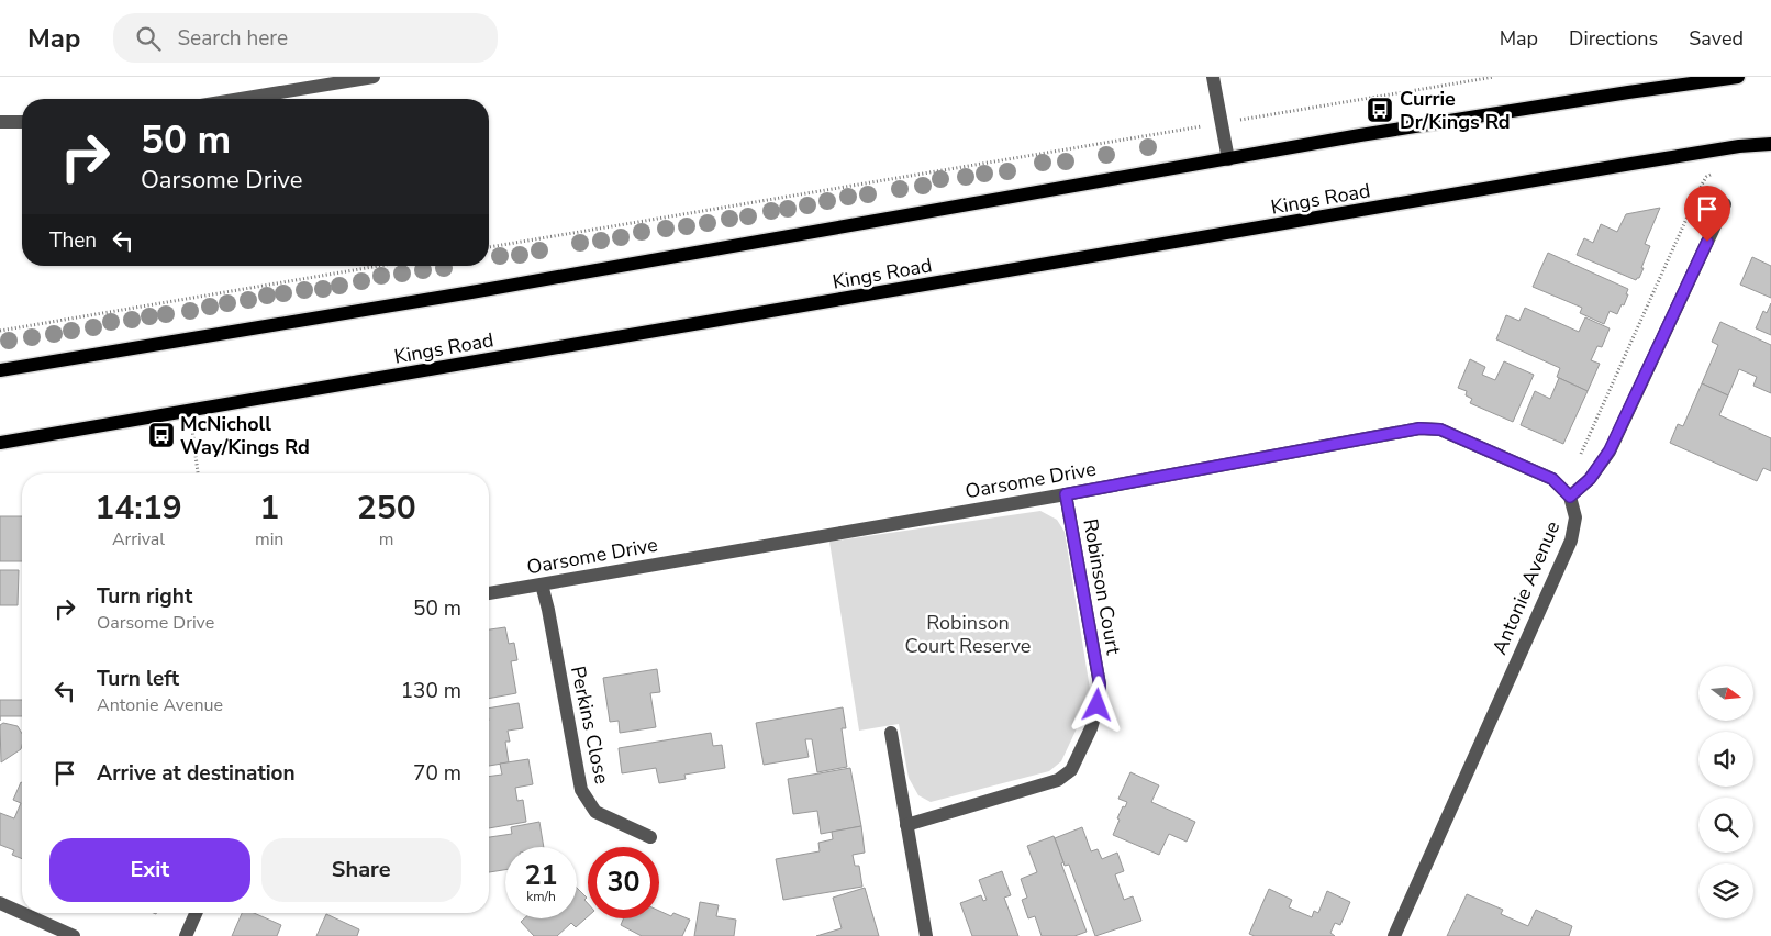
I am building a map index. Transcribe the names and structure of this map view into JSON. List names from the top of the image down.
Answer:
{
  "streets": {
    "main road": ["Kings Road"],
    "street": [
      "Oarsome Drive",
      "Robinson Court",
      "Antonie Avenue",
      "Perkins Close"
    ]
  },
  "crossings": [
    ["Oarsome Drive", "Robinson Court"],
    ["Oarsome Drive", "Antonie Avenue"],
    ["Oarsome Drive", "Perkins Close"]
  ],
  "parks": ["Robinson Court Reserve"],
  "places": {
    "bus stop": ["Currie Dr/Kings Rd", "McNicholl Way/Kings Rd"]
  },
  "north": "right",
  "page": {
    "header": "Map",
    "search": "Search here",
    "nav": ["Map", "Directions", "Saved"],
    "turn": ["50 m", "Oarsome Drive"],
    "then": "Then",
    "eta": [
      "14:19",
      "Arrival",
      "1",
      "min",
      "250",
      "m"
    ],
    "list": [
      {
        "name": "Turn right",
        "note": "Oarsome Drive",
        "value": "50 m"
      },
      {
        "name": "Turn left",
        "note": "Antonie Avenue",
        "value": "130 m"
      },
      {
        "name": "Arrive at destination",
        "value": "70 m"
      }
    ],
    "buttons": ["Exit", "Share"],
    "speed": "21 km/h",
    "limit": "30"
  }
}
